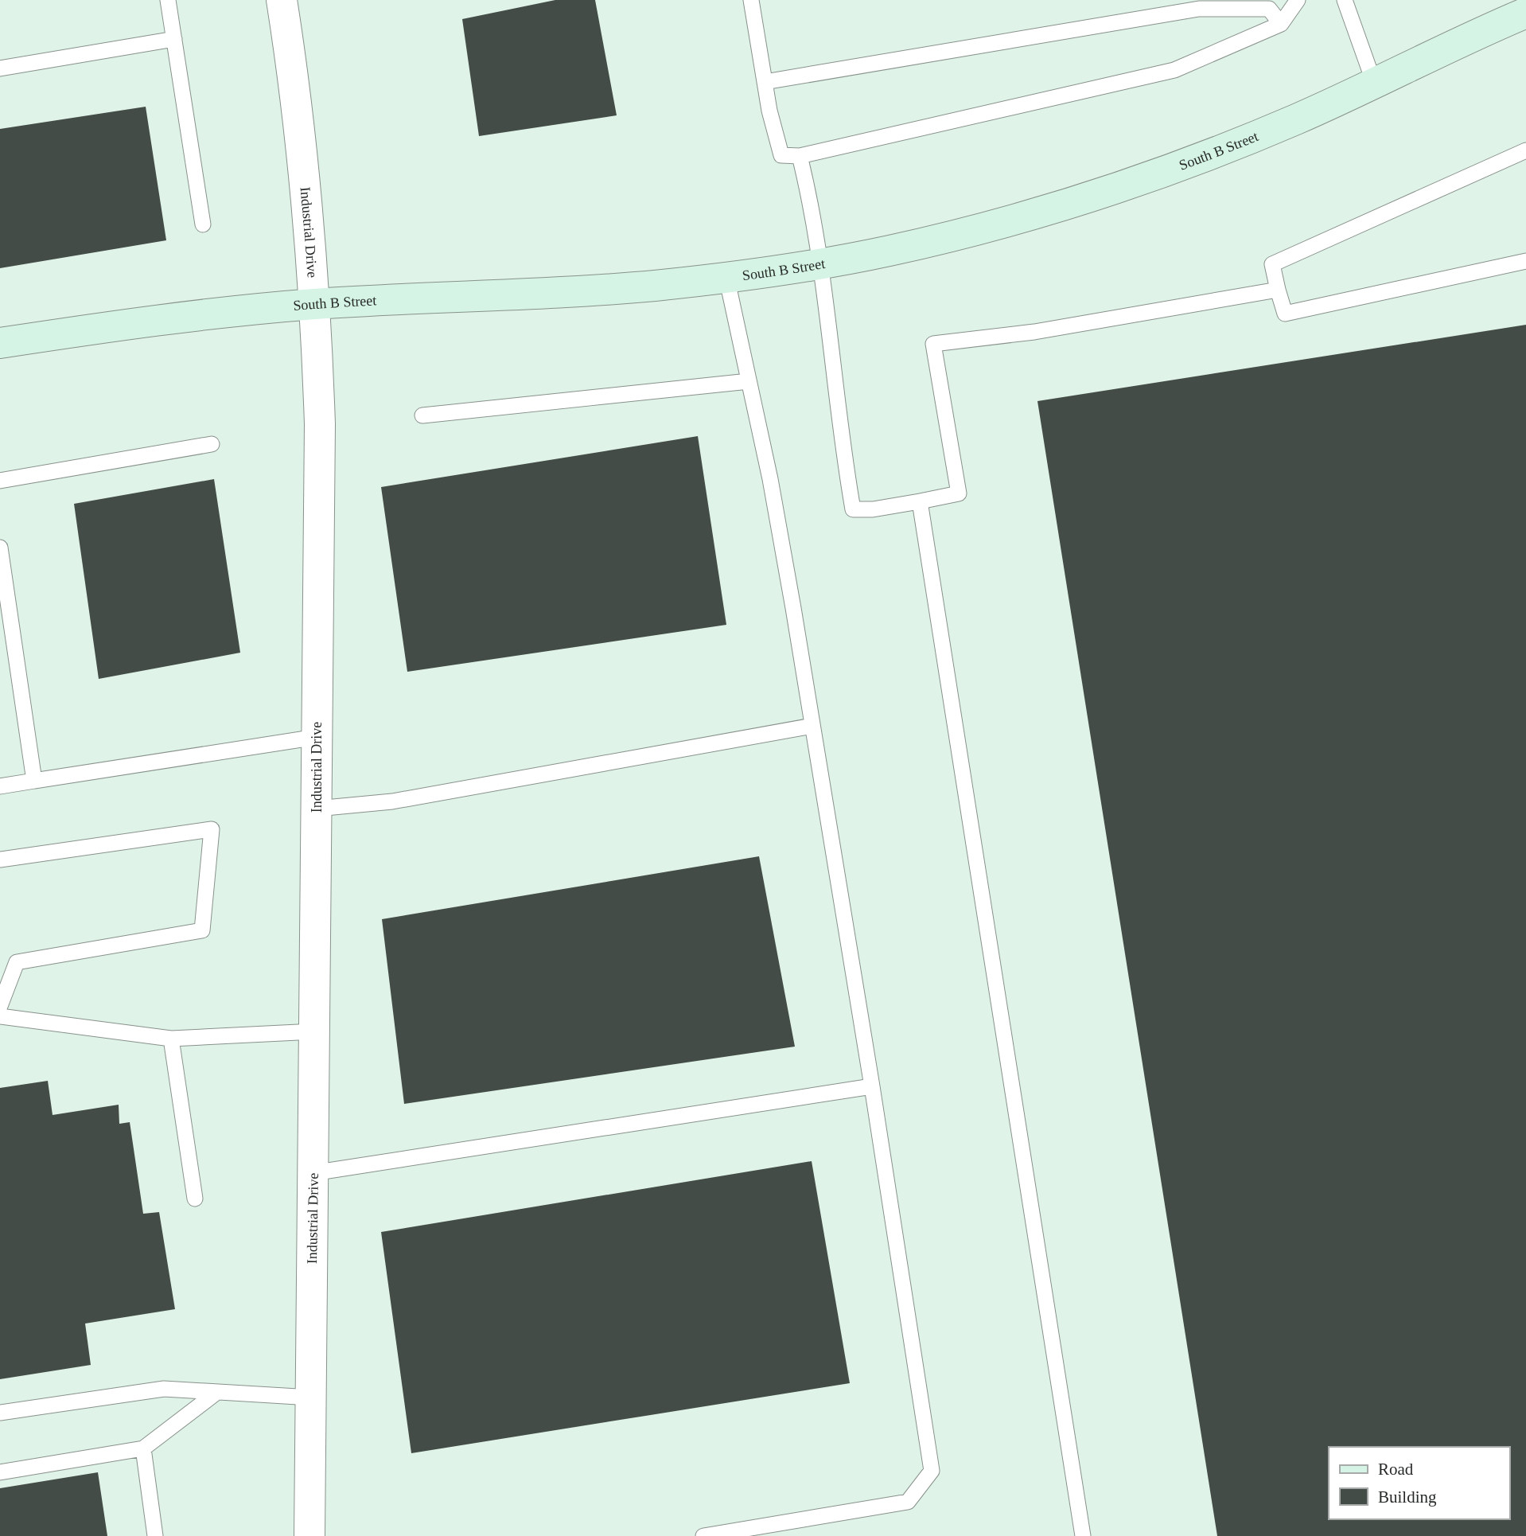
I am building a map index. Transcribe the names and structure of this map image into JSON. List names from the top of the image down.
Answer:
{
  "streets": {
    "street": ["South B Street", "Industrial Drive"]
  },
  "crossings": [
    ["South B Street", "Industrial Drive"]
  ],
  "legend": ["Road", "Building"]
}
